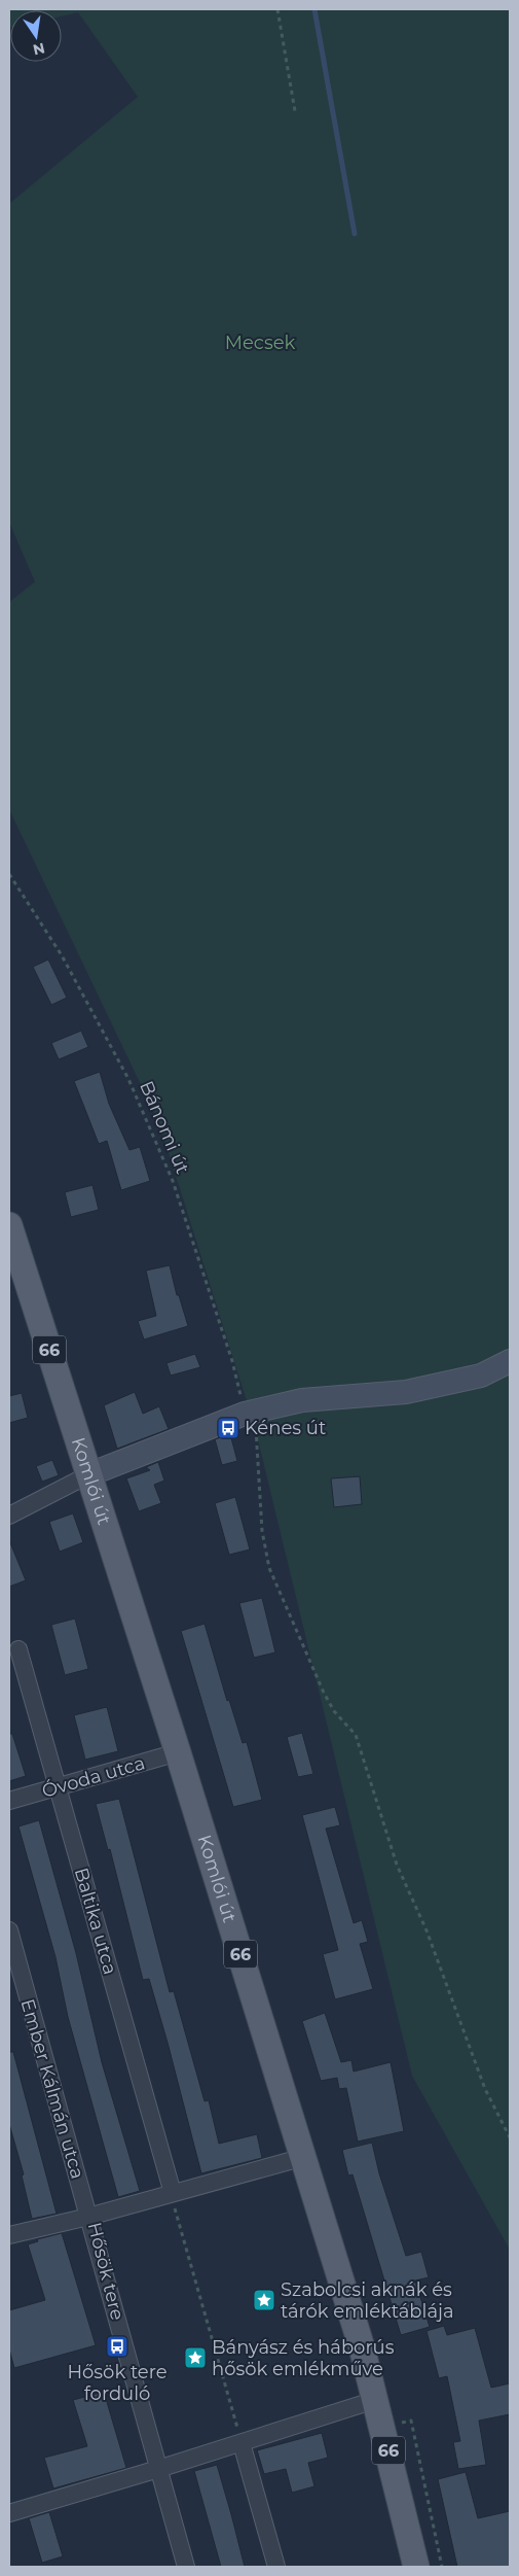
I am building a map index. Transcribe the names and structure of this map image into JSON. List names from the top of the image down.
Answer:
{
  "streets": {
    "main road": ["66", "Komlói út"],
    "street": [
      "Óvoda utca",
      "Baltika utca",
      "Ember Kálmán utca",
      "Hősök tere"
    ],
    "path": ["Bánomi út"]
  },
  "crossings": [
    ["Komlói út", "Óvoda utca"],
    ["Komlói út", "Hősök tere"],
    ["Óvoda utca", "Baltika utca"],
    ["Baltika utca", "Hősök tere"],
    ["Ember Kálmán utca", "Hősök tere"]
  ],
  "parks": ["Mecsek"],
  "places": {
    "bus stop": ["Kénes út", "Hősök tere forduló"],
    "place": ["Szabolcsi aknák és tárók emléktáblája", "Bányász és háborús hősök emlékműve"]
  },
  "north": "bottom"
}
